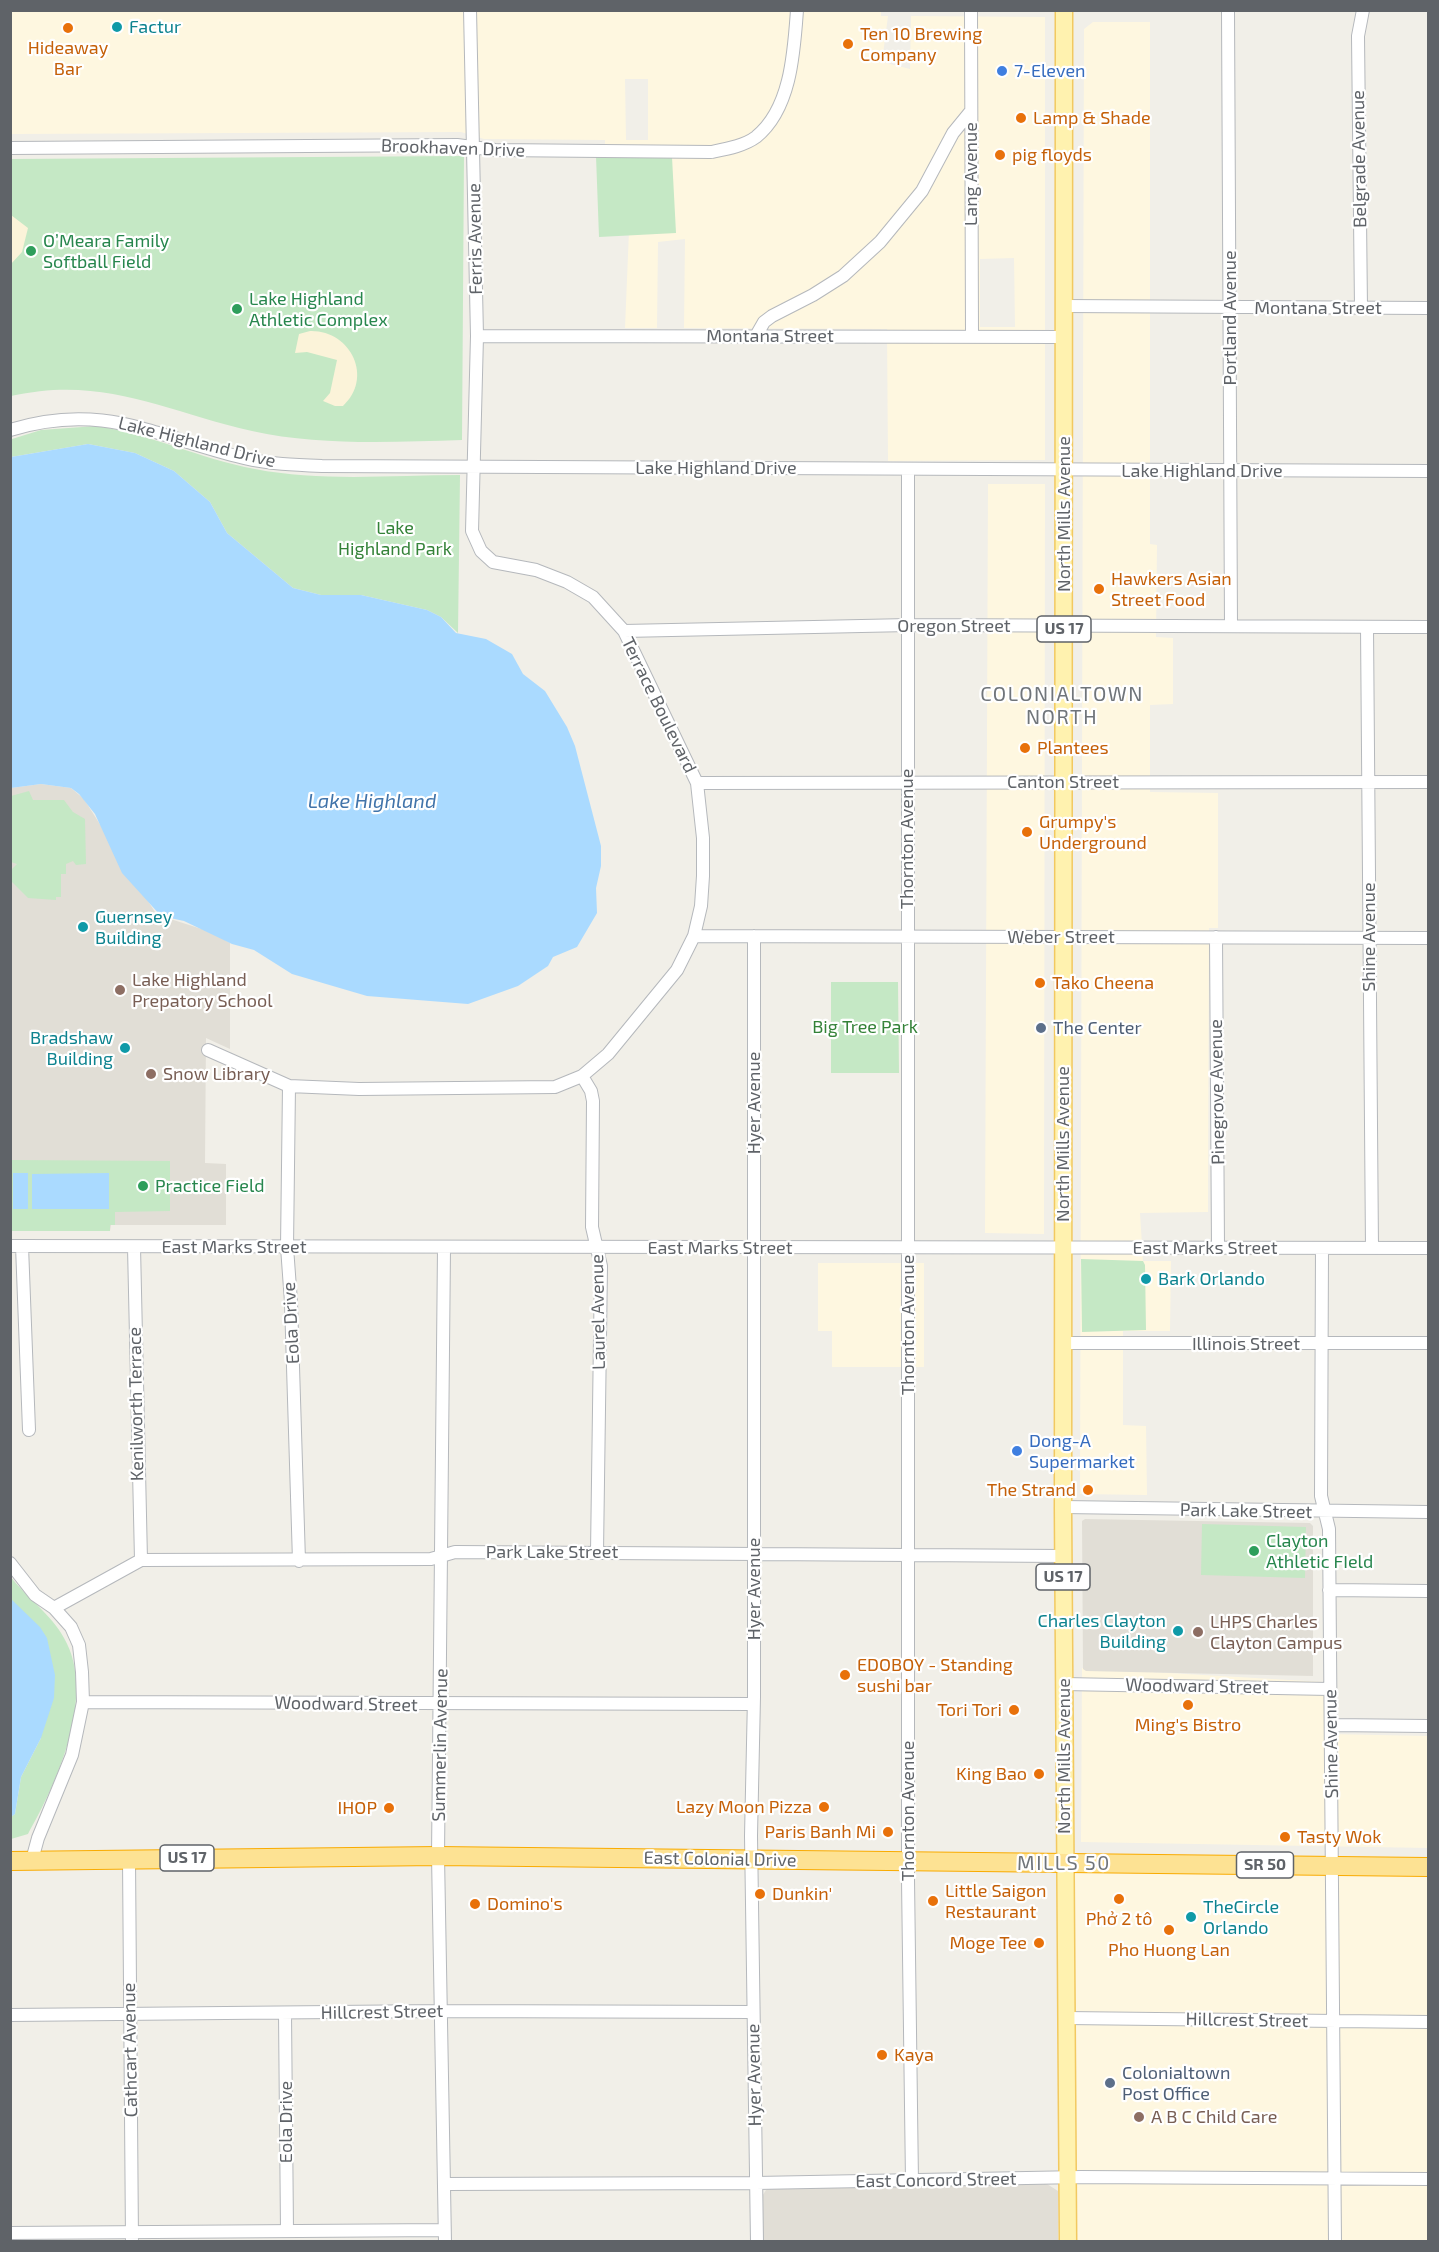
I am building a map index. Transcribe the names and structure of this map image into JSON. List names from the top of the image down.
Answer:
{
  "streets": {
    "highway": ["US 17", "East Colonial Drive", "SR 50"],
    "main road": ["North Mills Avenue"],
    "street": [
      "Brookhaven Drive",
      "Belgrade Avenue",
      "Lang Avenue",
      "Ferris Avenue",
      "Montana Street",
      "Portland Avenue",
      "Lake Highland Drive",
      "Oregon Street",
      "Terrace Boulevard",
      "Canton Street",
      "Thornton Avenue",
      "Weber Street",
      "Shine Avenue",
      "Pinegrove Avenue",
      "Hyer Avenue",
      "East Marks Street",
      "Laurel Avenue",
      "Eola Drive",
      "Illinois Street",
      "Kenilworth Terrace",
      "Park Lake Street",
      "Woodward Street",
      "Summerlin Avenue",
      "Hillcrest Street",
      "Cathcart Avenue",
      "East Concord Street"
    ]
  },
  "crossings": [
    ["Brookhaven Drive", "Ferris Avenue"],
    ["Belgrade Avenue", "Montana Street"],
    ["Lang Avenue", "Montana Street"],
    ["Ferris Avenue", "Montana Street"],
    ["Ferris Avenue", "Lake Highland Drive"],
    ["Ferris Avenue", "Terrace Boulevard"],
    ["Montana Street", "Portland Avenue"],
    ["Montana Street", "North Mills Avenue"],
    ["Portland Avenue", "Lake Highland Drive"],
    ["Portland Avenue", "Oregon Street"],
    ["Lake Highland Drive", "North Mills Avenue"],
    ["Lake Highland Drive", "Terrace Boulevard"],
    ["Lake Highland Drive", "Thornton Avenue"],
    ["North Mills Avenue", "Oregon Street"],
    ["North Mills Avenue", "Canton Street"],
    ["North Mills Avenue", "Weber Street"],
    ["North Mills Avenue", "East Marks Street"],
    ["North Mills Avenue", "Illinois Street"],
    ["North Mills Avenue", "Park Lake Street"],
    ["North Mills Avenue", "Woodward Street"],
    ["North Mills Avenue", "East Colonial Drive"],
    ["North Mills Avenue", "Hillcrest Street"],
    ["North Mills Avenue", "East Concord Street"],
    ["Oregon Street", "Terrace Boulevard"],
    ["Oregon Street", "Thornton Avenue"],
    ["Oregon Street", "Shine Avenue"],
    ["Terrace Boulevard", "Canton Street"],
    ["Terrace Boulevard", "Weber Street"],
    ["Terrace Boulevard", "Laurel Avenue"],
    ["Terrace Boulevard", "Eola Drive"],
    ["Canton Street", "Thornton Avenue"],
    ["Canton Street", "Shine Avenue"],
    ["Thornton Avenue", "Weber Street"],
    ["Thornton Avenue", "East Marks Street"],
    ["Thornton Avenue", "Park Lake Street"],
    ["Thornton Avenue", "East Colonial Drive"],
    ["Thornton Avenue", "East Concord Street"],
    ["Weber Street", "Shine Avenue"],
    ["Weber Street", "Pinegrove Avenue"],
    ["Weber Street", "Hyer Avenue"],
    ["Shine Avenue", "East Marks Street"],
    ["Shine Avenue", "Illinois Street"],
    ["Shine Avenue", "Park Lake Street"],
    ["Shine Avenue", "Woodward Street"],
    ["Shine Avenue", "East Colonial Drive"],
    ["Shine Avenue", "Hillcrest Street"],
    ["Shine Avenue", "East Concord Street"],
    ["Pinegrove Avenue", "East Marks Street"],
    ["Hyer Avenue", "East Marks Street"],
    ["Hyer Avenue", "Park Lake Street"],
    ["Hyer Avenue", "Woodward Street"],
    ["Hyer Avenue", "East Colonial Drive"],
    ["Hyer Avenue", "Hillcrest Street"],
    ["Hyer Avenue", "East Concord Street"],
    ["East Marks Street", "Laurel Avenue"],
    ["East Marks Street", "Eola Drive"],
    ["East Marks Street", "Kenilworth Terrace"],
    ["East Marks Street", "Summerlin Avenue"],
    ["Laurel Avenue", "Park Lake Street"],
    ["Eola Drive", "Park Lake Street"],
    ["Eola Drive", "Hillcrest Street"],
    ["Kenilworth Terrace", "Park Lake Street"],
    ["Park Lake Street", "Summerlin Avenue"],
    ["Woodward Street", "Summerlin Avenue"],
    ["Summerlin Avenue", "East Colonial Drive"],
    ["Summerlin Avenue", "Hillcrest Street"],
    ["Summerlin Avenue", "East Concord Street"],
    ["East Colonial Drive", "Cathcart Avenue"],
    ["Hillcrest Street", "Cathcart Avenue"]
  ],
  "districts": ["COLONIALTOWN NORTH", "MILLS 50"],
  "water": ["Lake Highland"],
  "parks": ["Lake Highland Park", "Big Tree Park"],
  "places": [
    "Factur",
    "Hideaway Bar",
    "Ten 10 Brewing Company",
    "7-Eleven",
    "Lamp & Shade",
    "pig floyds",
    "O’Meara Family Softball Field",
    "Lake Highland Athletic Complex",
    "Hawkers Asian Street Food",
    "Plantees",
    "Grumpy's Underground",
    "Guernsey Building",
    "Tako Cheena",
    "Lake Highland Prepatory School",
    "The Center",
    "Bradshaw Building",
    "Snow Library",
    "Practice Field",
    "Bark Orlando",
    "Dong-A Supermarket",
    "The Strand",
    "Clayton Athletic FIeld",
    "Charles Clayton Building",
    "LHPS Charles Clayton Campus",
    "EDOBOY - Standing sushi bar",
    "Ming's Bistro",
    "Tori Tori",
    "King Bao",
    "Lazy Moon Pizza",
    "IHOP",
    "Paris Banh Mi",
    "Tasty Wok",
    "Dunkin'",
    "Phở 2 tô",
    "Little Saigon Restaurant",
    "Domino's",
    "TheCircle Orlando",
    "Pho Huong Lan",
    "Moge Tee",
    "Kaya",
    "Colonialtown Post Office",
    "A B C Child Care"
  ]
}
